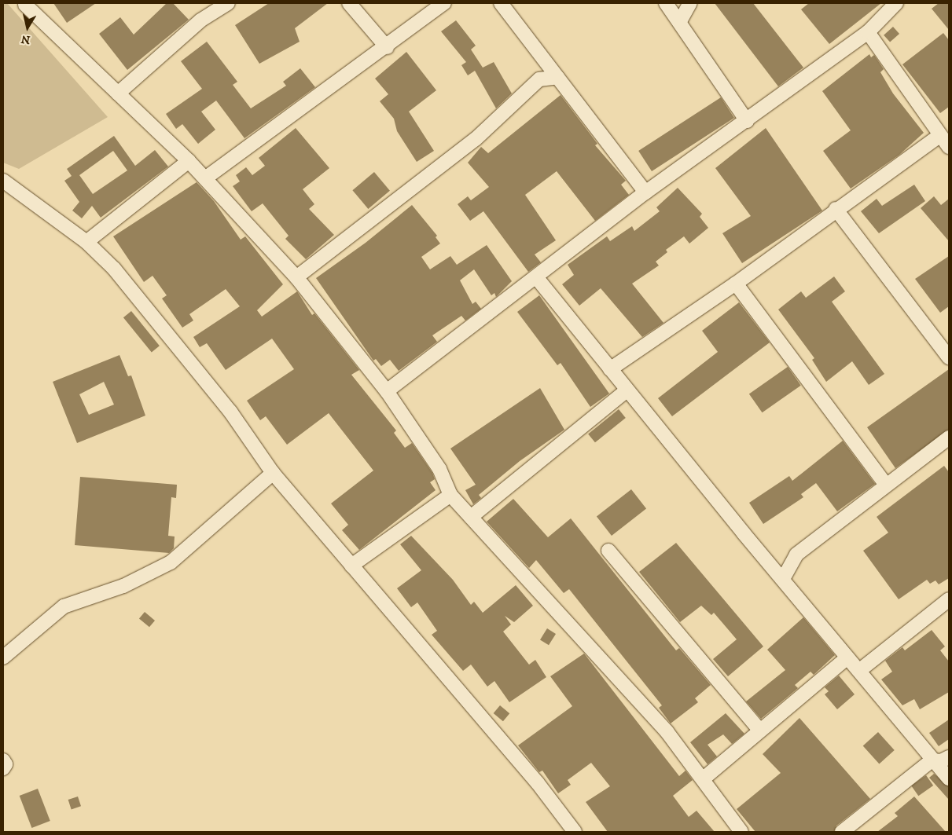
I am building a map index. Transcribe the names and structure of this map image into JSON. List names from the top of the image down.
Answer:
{
  "north": "bottom"
}
